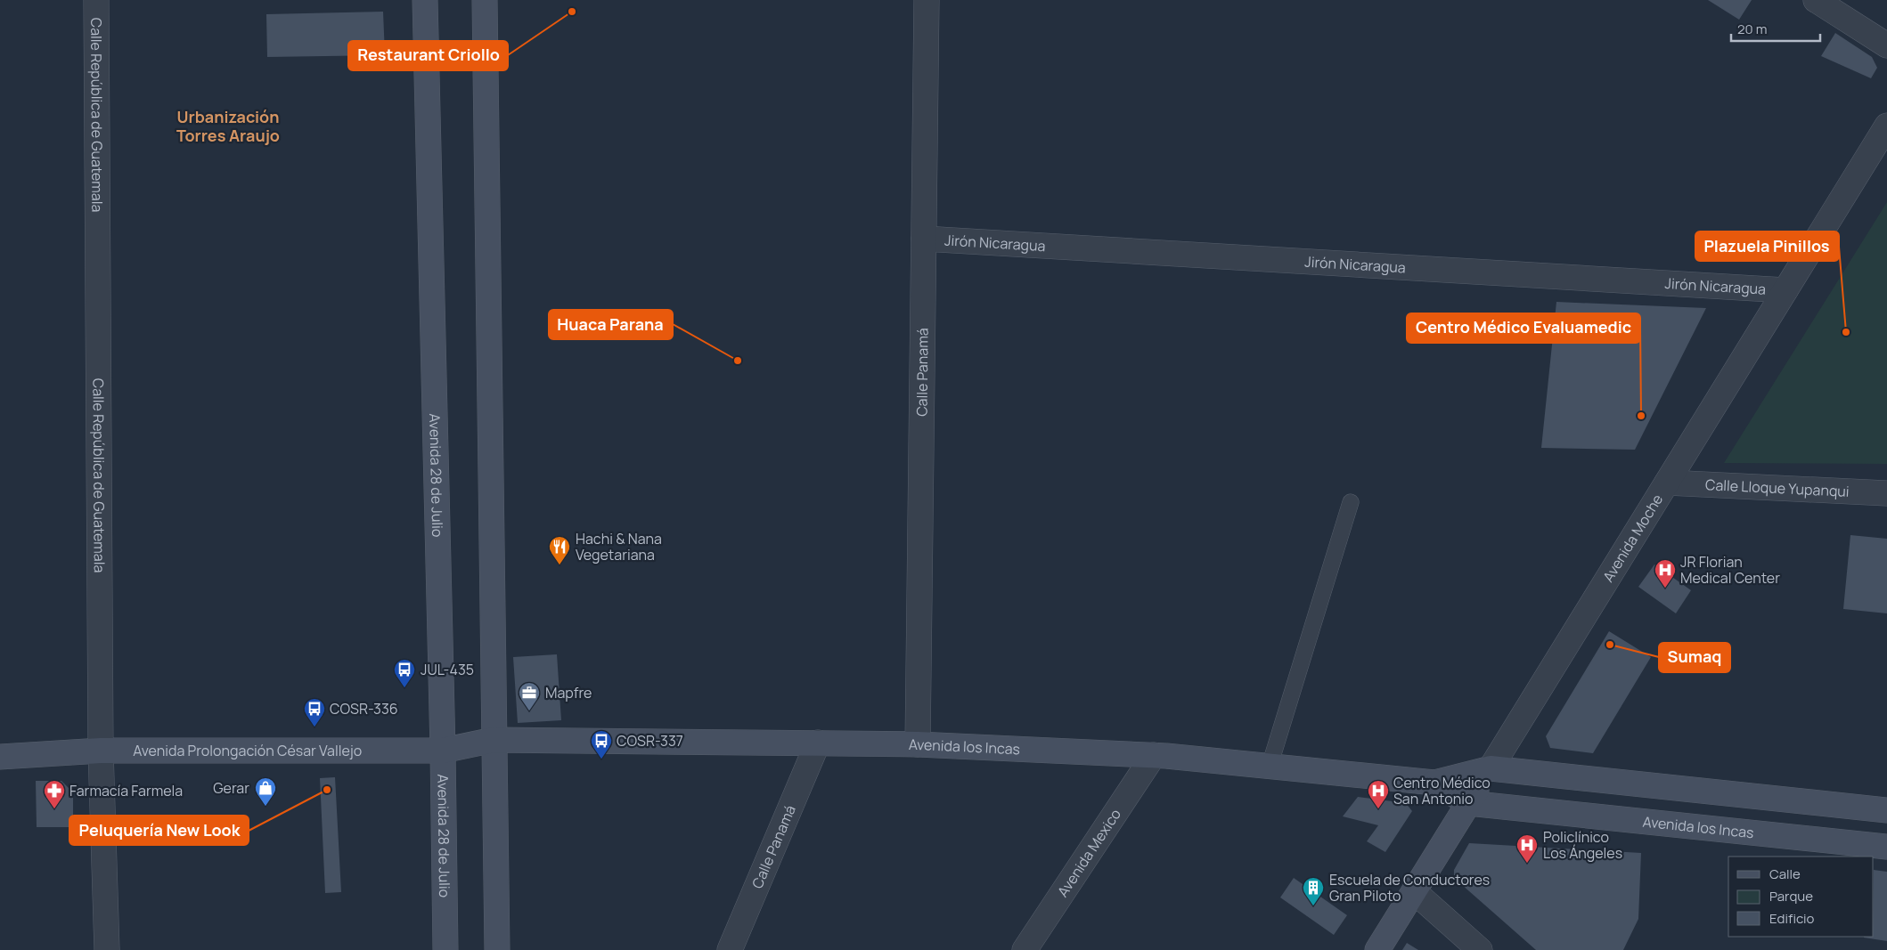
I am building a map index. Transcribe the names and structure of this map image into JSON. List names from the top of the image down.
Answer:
{
  "streets": {
    "main road": [
      "Avenida 28 de Julio",
      "Avenida Moche",
      "Avenida los Incas",
      "Avenida Prolongación César Vallejo"
    ],
    "street": [
      "Calle República de Guatemala",
      "Jirón Nicaragua",
      "Calle Panamá",
      "Calle Lloque Yupanqui",
      "Avenida Mexico"
    ]
  },
  "crossings": [
    ["Calle República de Guatemala", "Avenida Prolongación César Vallejo"],
    ["Jirón Nicaragua", "Calle Panamá"],
    ["Jirón Nicaragua", "Avenida Moche"],
    ["Calle Panamá", "Avenida los Incas"],
    ["Avenida 28 de Julio", "Avenida Prolongación César Vallejo"],
    ["Calle Lloque Yupanqui", "Avenida Moche"],
    ["Avenida Moche", "Avenida los Incas"],
    ["Avenida los Incas", "Avenida Prolongación César Vallejo"],
    ["Avenida los Incas", "Avenida Mexico"]
  ],
  "districts": ["Urbanización Torres Araujo"],
  "places": {
    "other": [
      "Restaurant Criollo",
      "Plazuela Pinillos",
      "Huaca Parana",
      "Centro Médico Evaluamedic",
      "Sumaq",
      "Peluquería New Look"
    ],
    "restaurant": ["Hachi & Nana Vegetariana"],
    "hospital": ["JR Florian Medical Center", "Centro Médico San Antonio", "Policlínico Los Ángeles"],
    "bus stop": ["JUL-435", "COSR-336", "COSR-337"],
    "office": ["Mapfre"],
    "shop": ["Gerar"],
    "pharmacy": ["Farmacía Farmela"],
    "building": ["Escuela de Conductores Gran Piloto"]
  },
  "legend": ["Calle", "Parque", "Edificio"],
  "scale_bar": "20 m"
}
